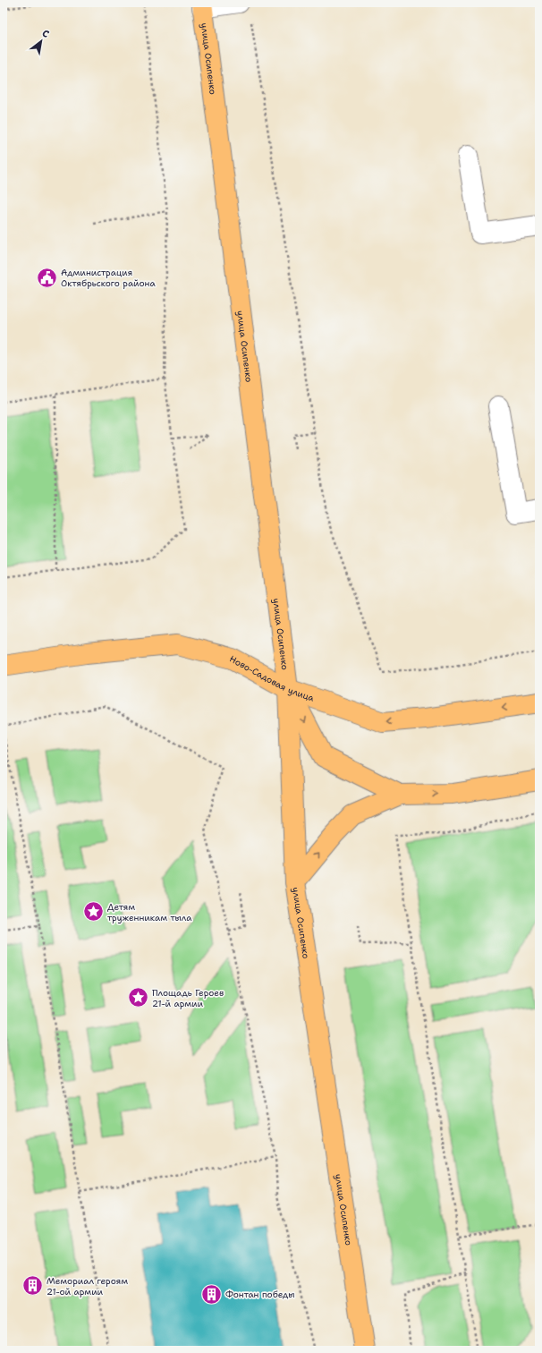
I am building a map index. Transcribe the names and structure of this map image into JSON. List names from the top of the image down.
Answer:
{
  "streets": {
    "main road": ["улица Осипенко", "Ново-Садовая улица"]
  },
  "crossings": [
    ["улица Осипенко", "Ново-Садовая улица"]
  ],
  "places": {
    "public building": ["Администрация Октябрьского района"],
    "place": ["Детям труженникам тыла", "Площадь Героев 21-й армии"],
    "building": ["Мемориал героям 21-ой армии", "Фонтан победы"]
  },
  "north": "top right"
}
